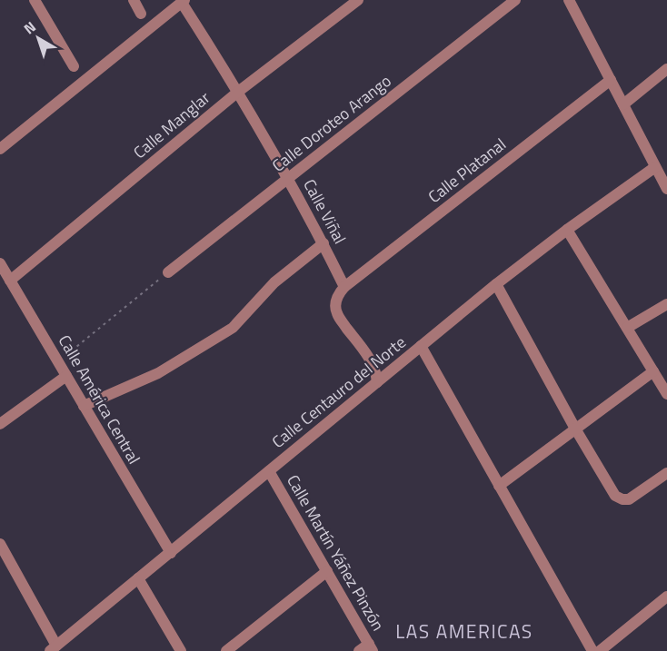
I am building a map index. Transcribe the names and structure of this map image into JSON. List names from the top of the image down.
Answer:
{
  "streets": {
    "street": [
      "Calle Doroteo Arango",
      "Calle Manglar",
      "Calle Platanal",
      "Calle Viñal",
      "Calle Centauro del Norte",
      "Calle América Central",
      "Calle Martín Yáñez Pinzón"
    ]
  },
  "crossings": [
    ["Calle Doroteo Arango", "Calle Viñal"],
    ["Calle Manglar", "Calle Viñal"],
    ["Calle Manglar", "Calle América Central"],
    ["Calle Platanal", "Calle Viñal"],
    ["Calle Centauro del Norte", "Calle América Central"],
    ["Calle Centauro del Norte", "Calle Martín Yáñez Pinzón"]
  ],
  "districts": ["LAS AMERICAS"],
  "north": "top left"
}
